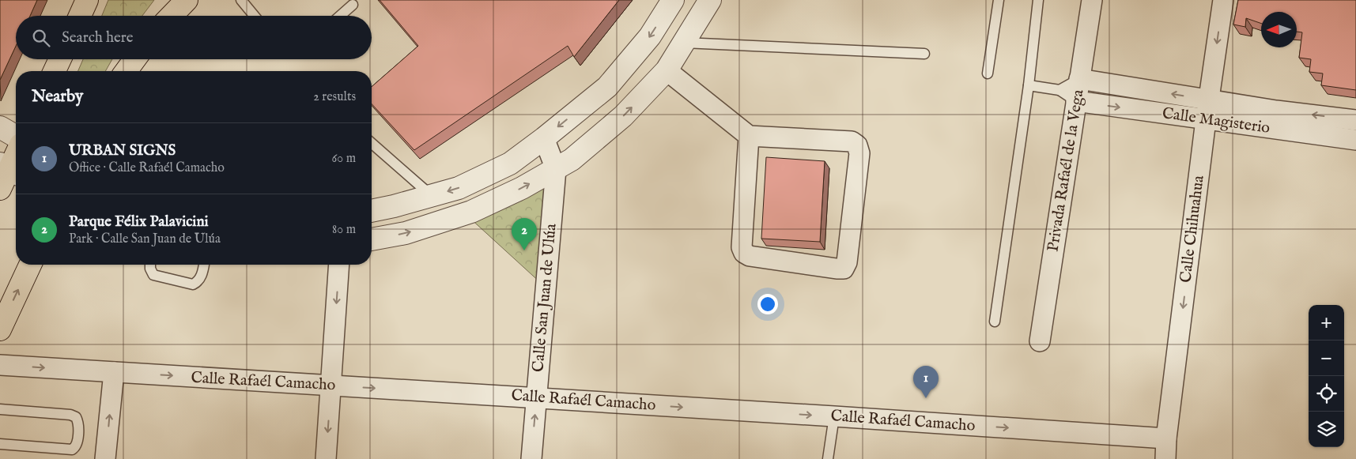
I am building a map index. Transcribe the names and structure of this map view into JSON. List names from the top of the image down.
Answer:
{
  "streets": {
    "street": [
      "Calle Magisterio",
      "Privada Rafaél de la Vega",
      "Calle Chihuahua",
      "Calle San Juan de Ulúa",
      "Calle Rafaél Camacho"
    ]
  },
  "crossings": [
    ["Calle Magisterio", "Privada Rafaél de la Vega"],
    ["Calle Magisterio", "Calle Chihuahua"],
    ["Calle Chihuahua", "Calle Rafaél Camacho"],
    ["Calle San Juan de Ulúa", "Calle Rafaél Camacho"]
  ],
  "one_way": ["Calle Chihuahua", "Calle Rafaél Camacho"],
  "north": "left",
  "page": {
    "search": "Search here",
    "heading": ["Nearby", "2 results"],
    "list": [
      {
        "mark": "1",
        "name": "URBAN SIGNS",
        "note": "Office · Calle Rafaél Camacho",
        "value": "60 m"
      },
      {
        "mark": "2",
        "name": "Parque Félix Palavicini",
        "note": "Park · Calle San Juan de Ulúa",
        "value": "80 m"
      }
    ],
    "pins": ["2", "1"],
    "map_buttons": ["+", "−"]
  }
}
